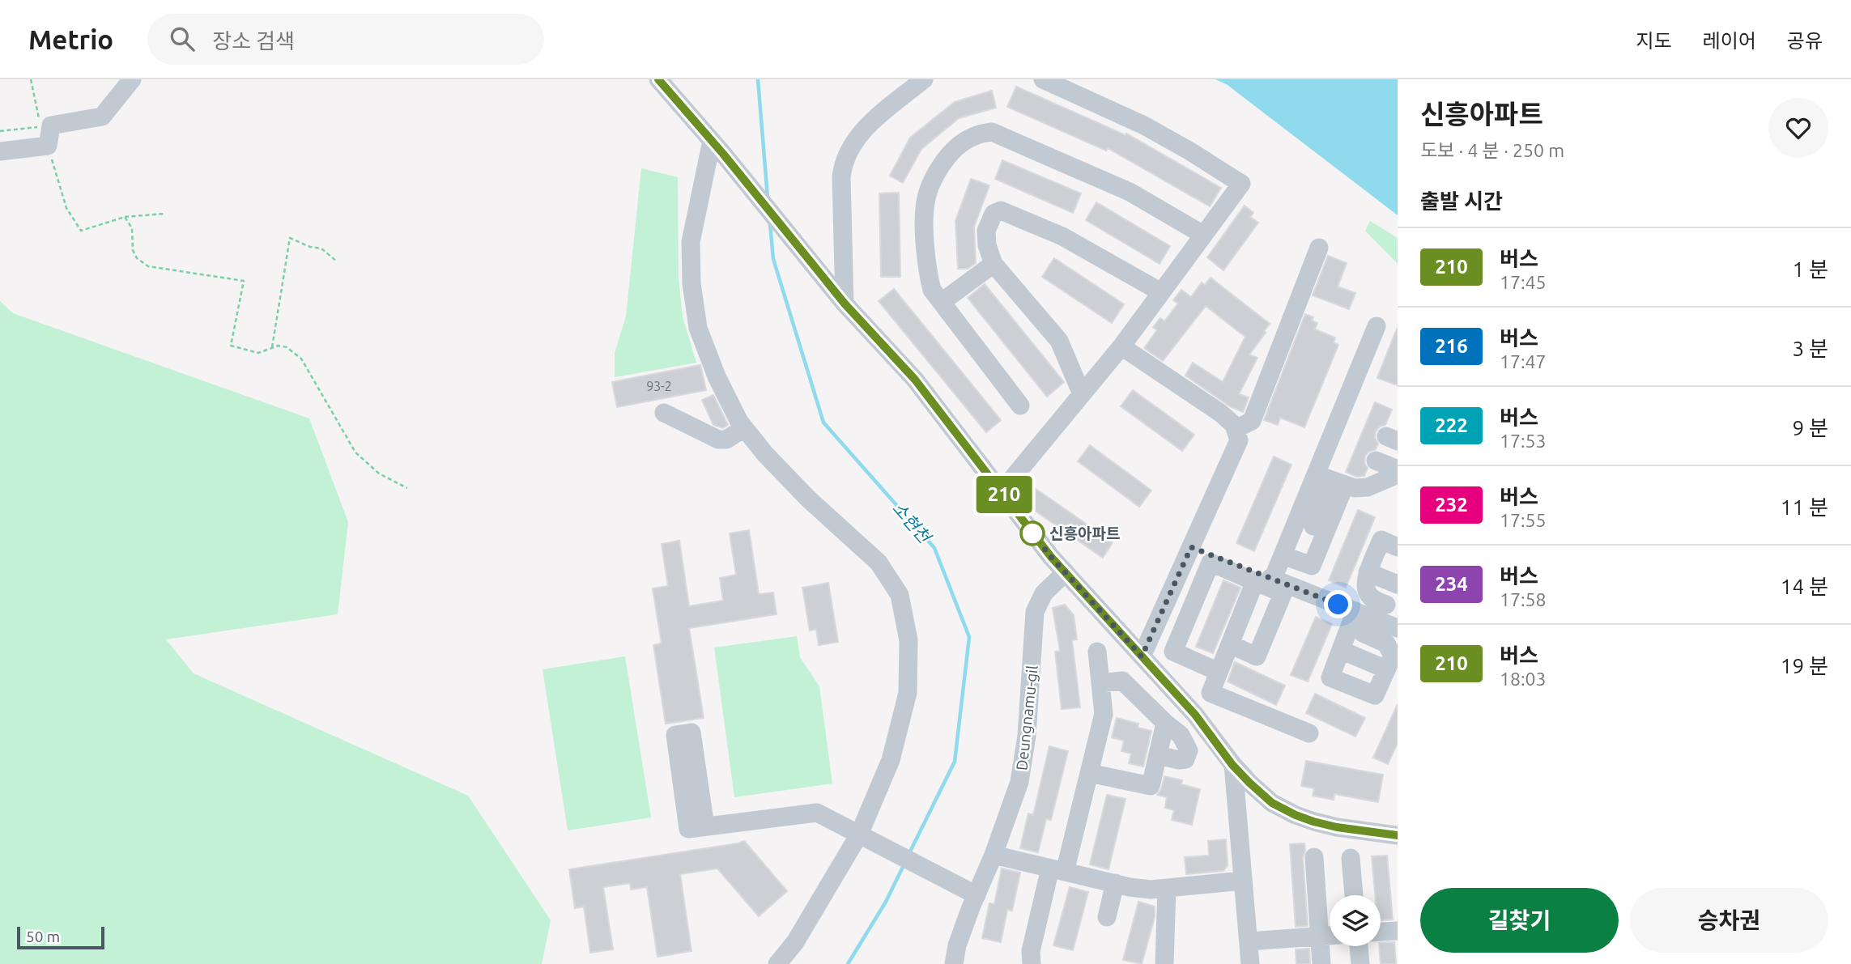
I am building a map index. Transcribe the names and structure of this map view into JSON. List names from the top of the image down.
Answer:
{
  "streets": {
    "street": ["Deungnamu-gil"]
  },
  "water": ["소현천"],
  "places": ["신흥아파트"],
  "lines": ["bus line 210"],
  "house_numbers": ["93-2"],
  "scale_bar": "50 m",
  "page": {
    "header": "Metrio",
    "search": "장소 검색",
    "nav": ["지도", "레이어", "공유"],
    "on_map": "210",
    "heading": [
      ["신흥아파트", "도보 · 4 분 · 250 m"],
      "출발 시간"
    ],
    "list": [
      {
        "mark": "210",
        "name": "버스",
        "note": "17:45",
        "value": "1 분"
      },
      {
        "mark": "216",
        "name": "버스",
        "note": "17:47",
        "value": "3 분"
      },
      {
        "mark": "222",
        "name": "버스",
        "note": "17:53",
        "value": "9 분"
      },
      {
        "mark": "232",
        "name": "버스",
        "note": "17:55",
        "value": "11 분"
      },
      {
        "mark": "234",
        "name": "버스",
        "note": "17:58",
        "value": "14 분"
      },
      {
        "mark": "210",
        "name": "버스",
        "note": "18:03",
        "value": "19 분"
      }
    ],
    "buttons": ["길찾기", "승차권"],
    "scale": "50 m"
  }
}
